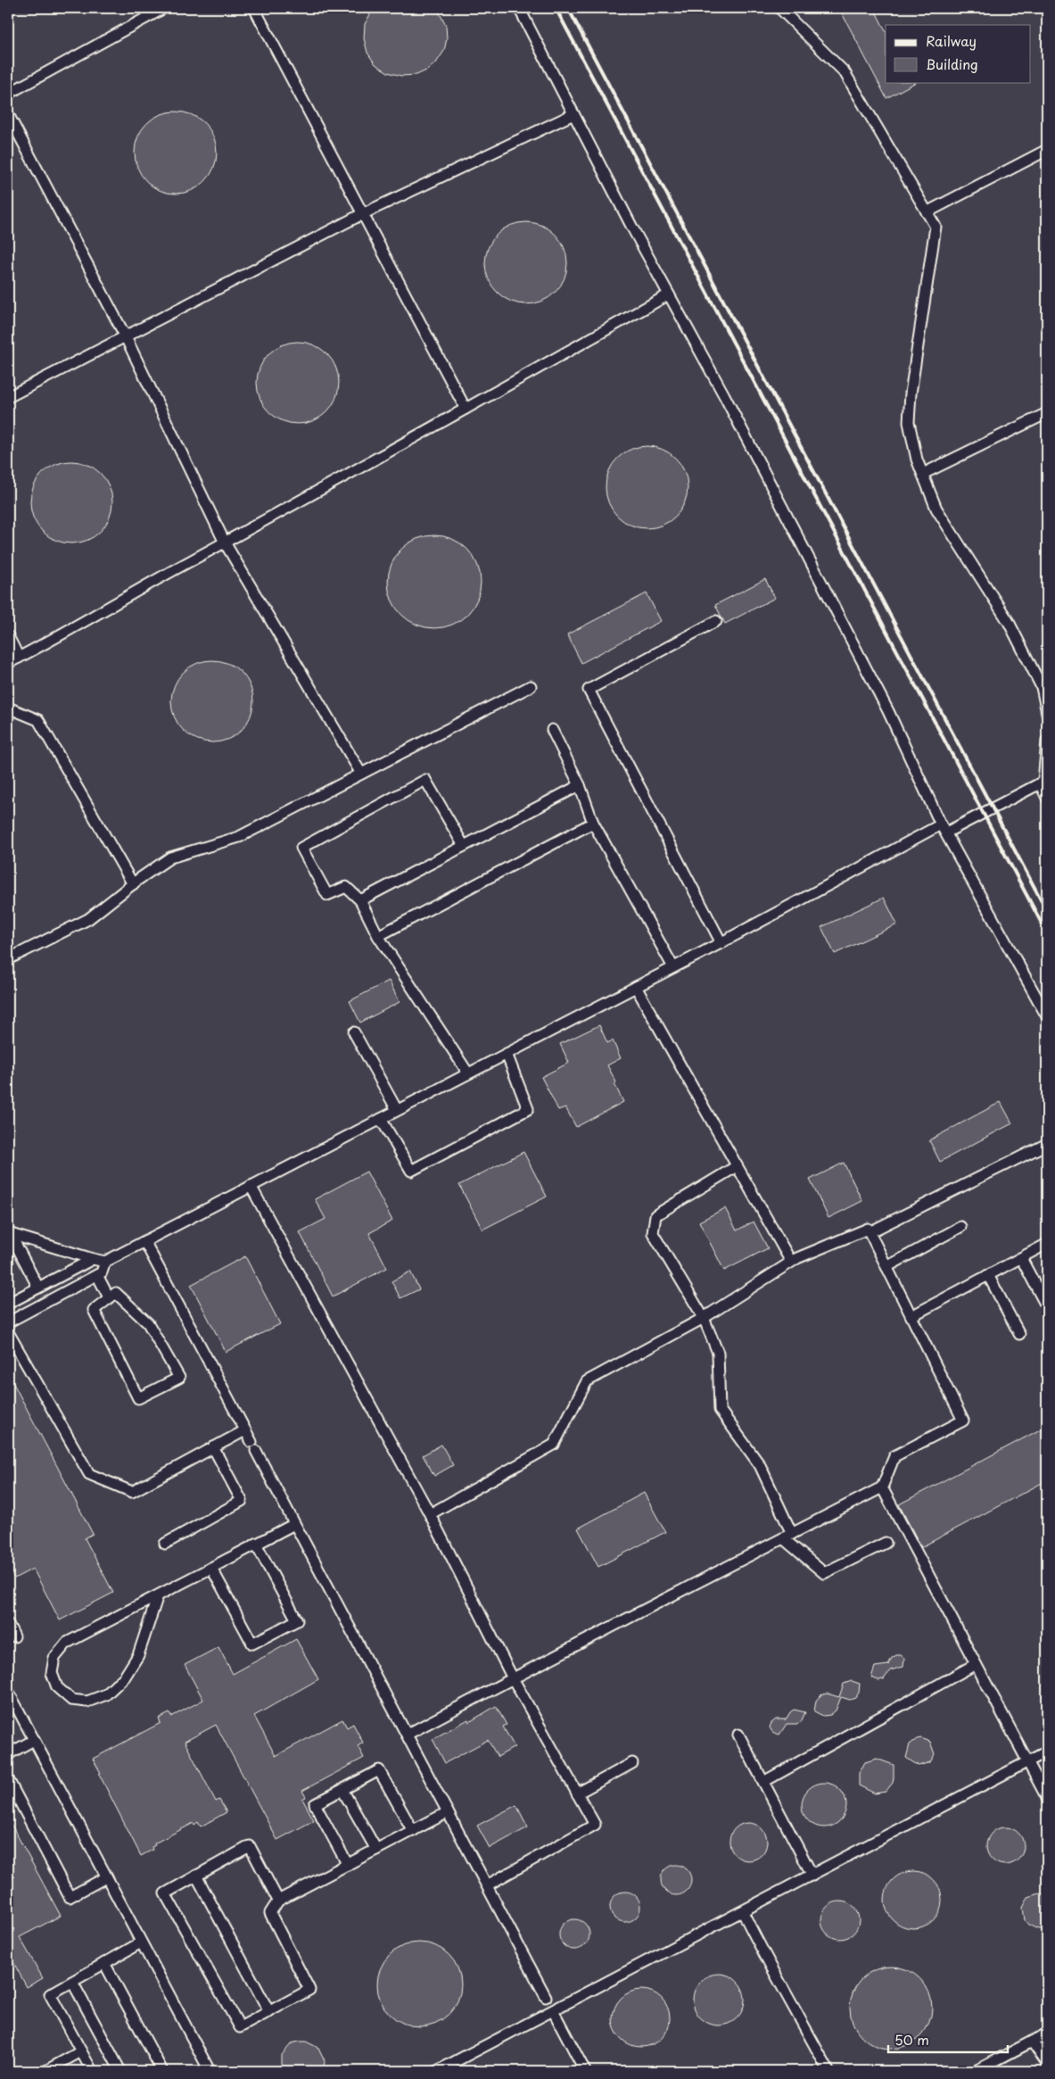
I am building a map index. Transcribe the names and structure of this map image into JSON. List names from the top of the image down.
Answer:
{
  "legend": ["Railway", "Building"],
  "scale_bar": "50 m"
}
